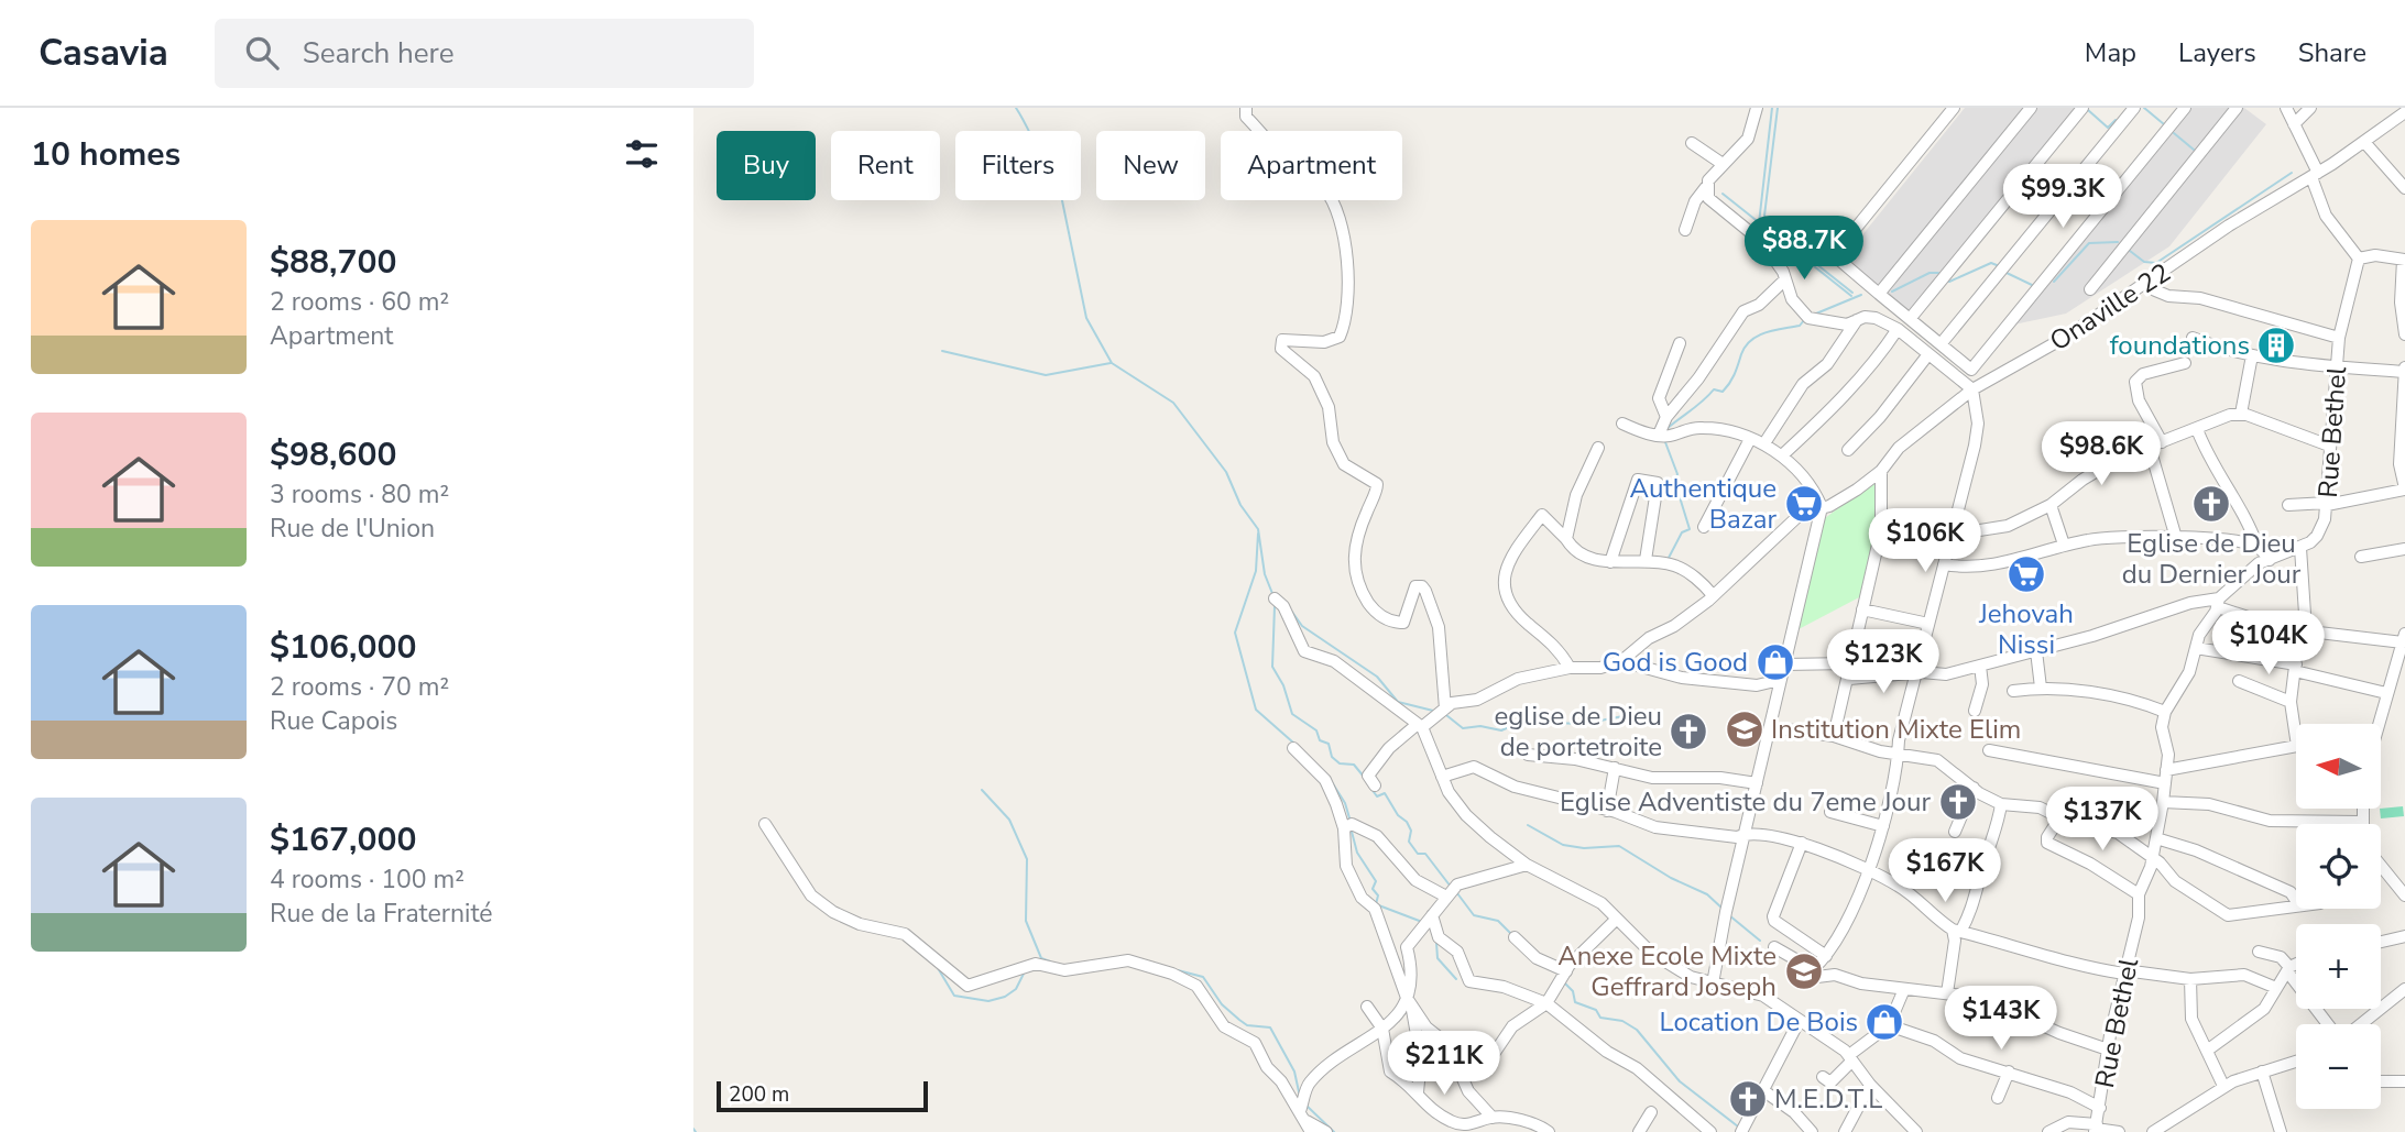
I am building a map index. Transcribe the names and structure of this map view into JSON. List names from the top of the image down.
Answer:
{
  "streets": {
    "street": ["Onaville 22", "Rue Bethel"]
  },
  "places": {
    "building": ["foundations"],
    "supermarket": ["Authentique Bazar", "Jehovah Nissi"],
    "church": [
      "Eglise de Dieu du Dernier Jour",
      "eglise de Dieu de portetroite",
      "Eglise Adventiste du 7eme Jour",
      "M.E.D.T.L"
    ],
    "shop": ["God is Good", "Location De Bois"],
    "school or university": ["Institution Mixte Elim", "Anexe Ecole Mixte Geffrard Joseph"]
  },
  "scale_bar": "200 m",
  "north": "left",
  "page": {
    "header": "Casavia",
    "search": "Search here",
    "nav": ["Map", "Layers", "Share"],
    "heading": "10 homes",
    "chip": [
      "Buy",
      "Rent",
      "Filters",
      "New",
      "Apartment"
    ],
    "price": [
      "$99.3K",
      "$88.7K",
      "$98.6K",
      "$106K",
      "$104K",
      "$123K",
      "$137K",
      "$167K",
      "$143K",
      "$211K"
    ],
    "list": [
      {
        "name": "$88,700",
        "note": "2 rooms · 60 m² · Apartment"
      },
      {
        "name": "$98,600",
        "note": "3 rooms · 80 m² · Rue de l'Union"
      },
      {
        "name": "$106,000",
        "note": "2 rooms · 70 m² · Rue Capois"
      },
      {
        "name": "$167,000",
        "note": "4 rooms · 100 m² · Rue de la Fraternité"
      }
    ],
    "map_buttons": ["+", "−"],
    "scale": "200 m"
  }
}
